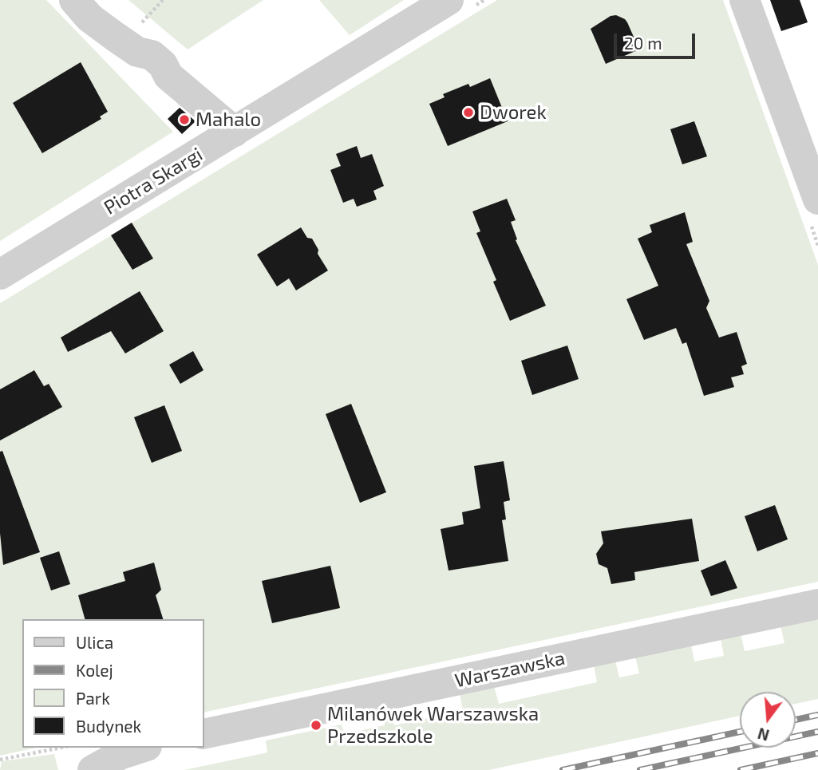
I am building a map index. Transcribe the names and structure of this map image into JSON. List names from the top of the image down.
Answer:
{
  "streets": {
    "street": ["Piotra Skargi", "Warszawska"]
  },
  "places": ["Dworek", "Mahalo", "Milanówek Warszawska Przedszkole"],
  "legend": [
    "Ulica",
    "Kolej",
    "Park",
    "Budynek"
  ],
  "scale_bar": "20 m",
  "north": "bottom"
}
